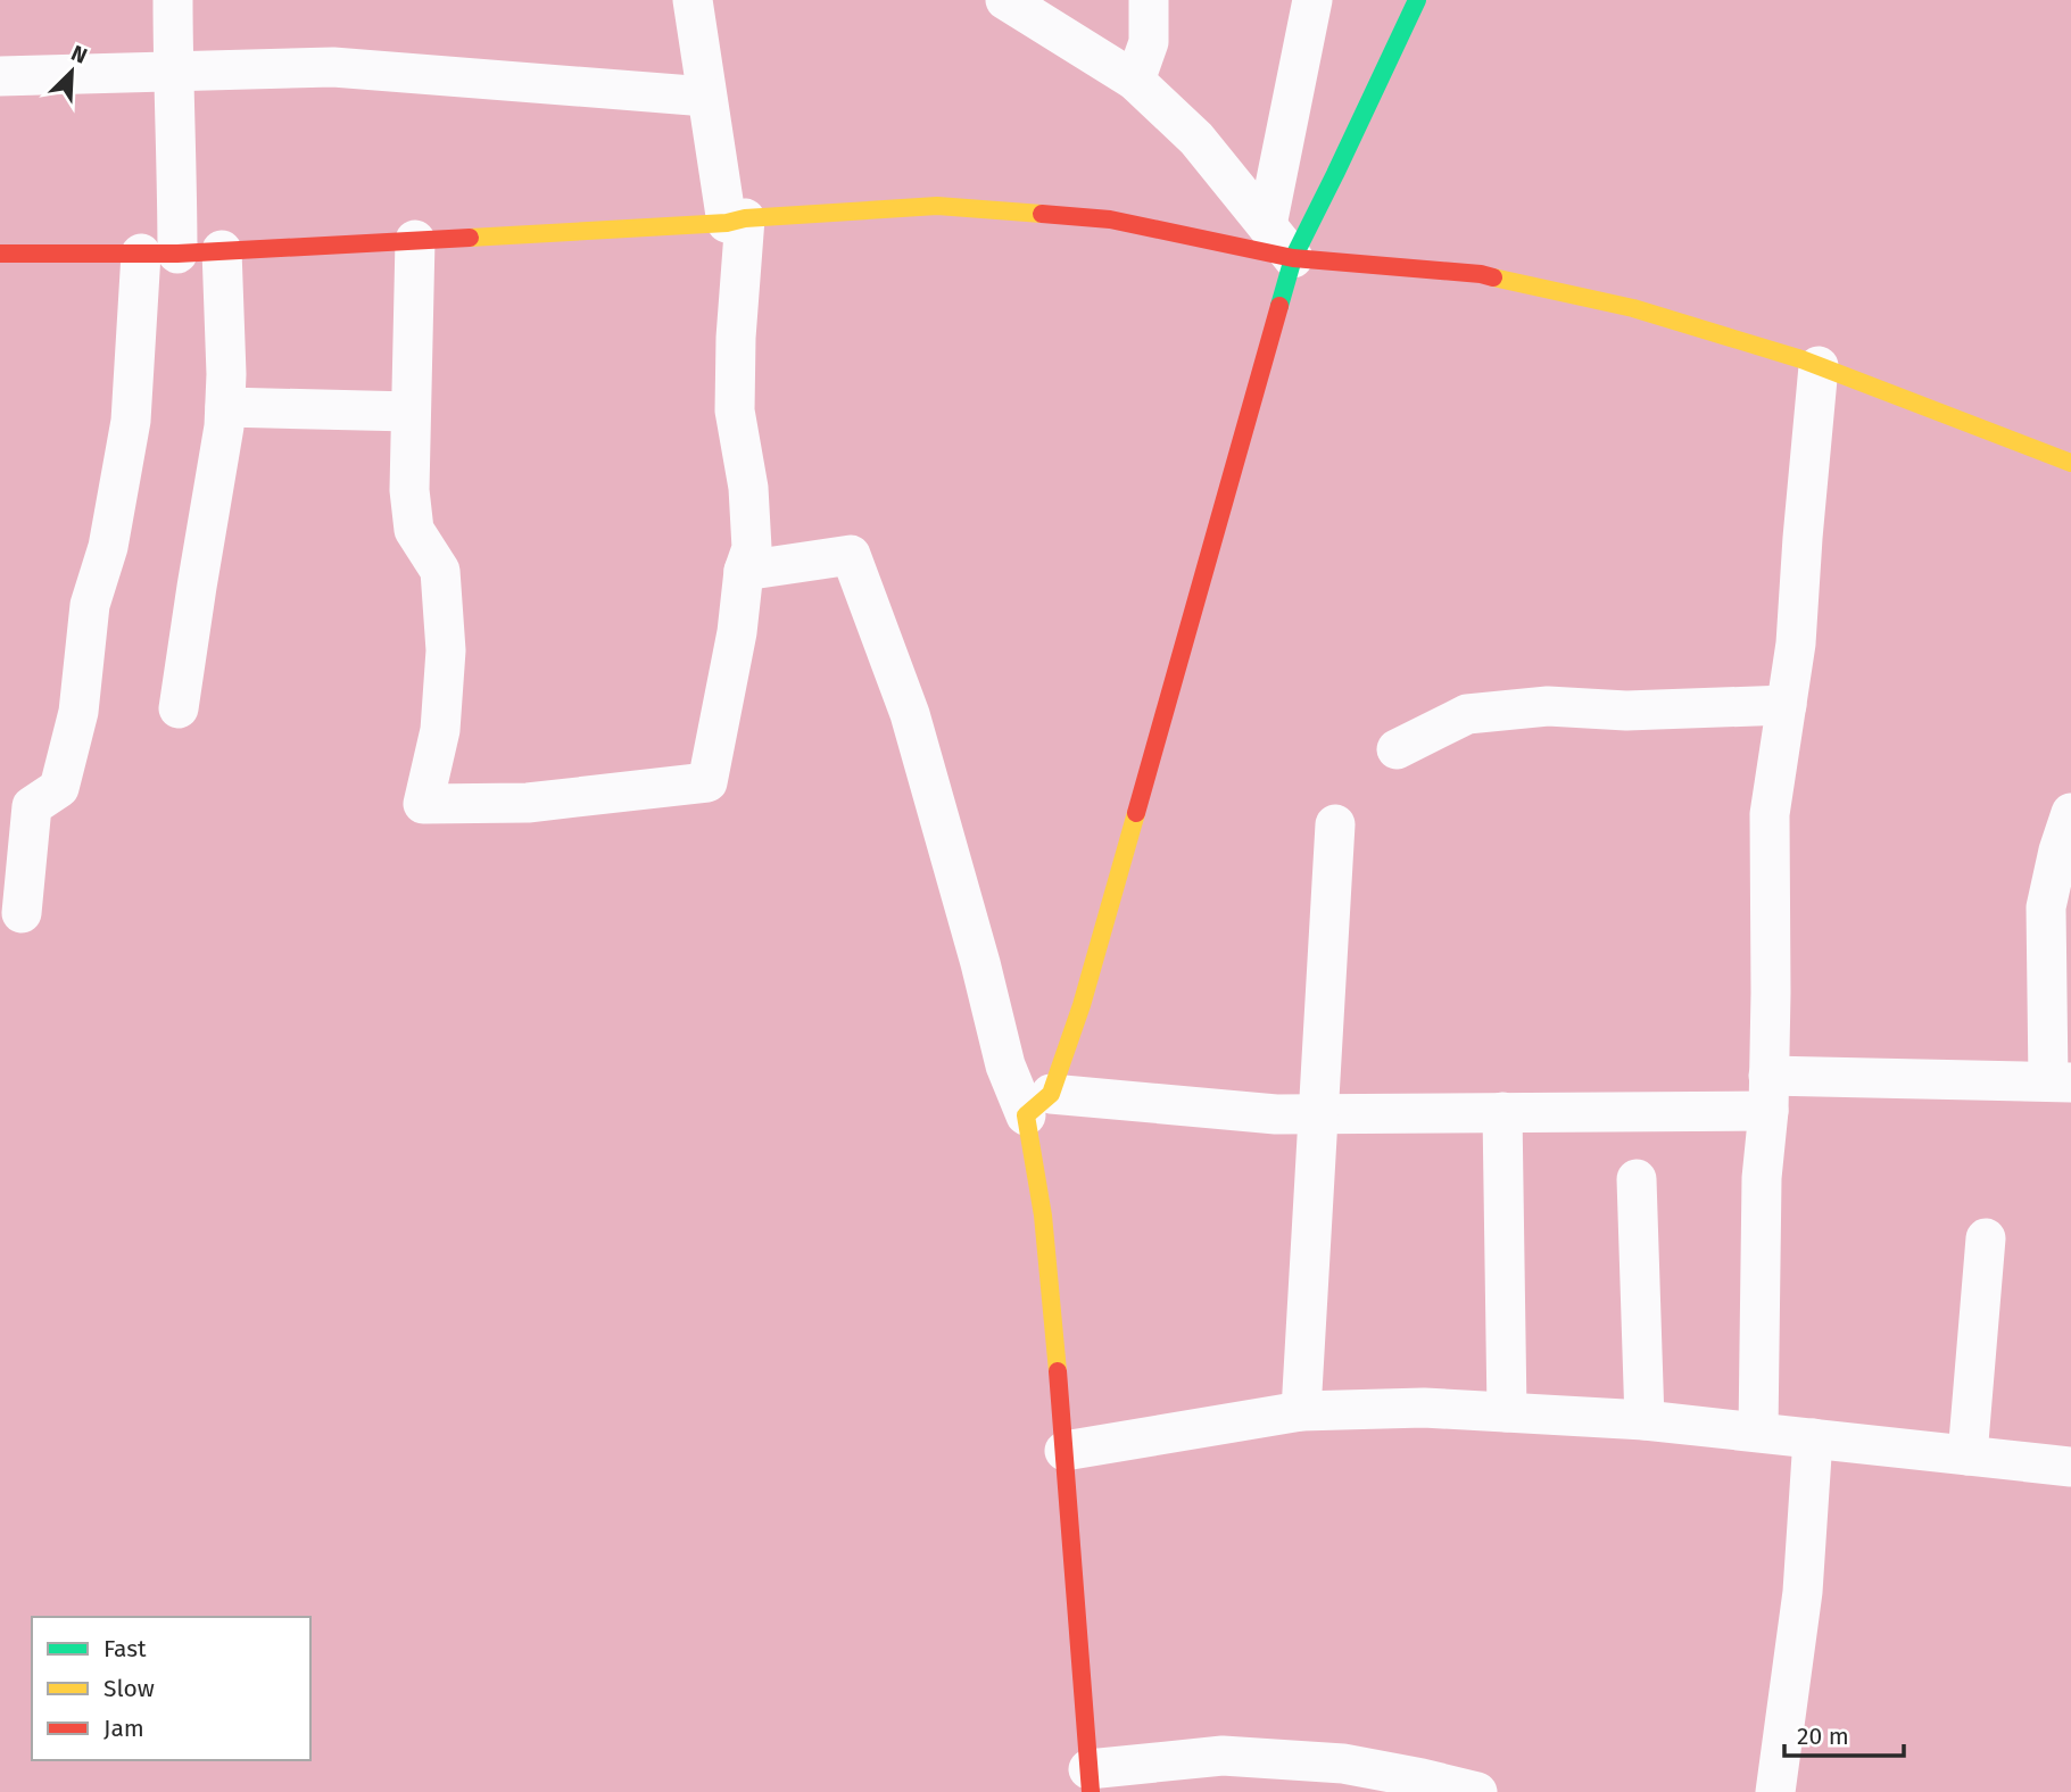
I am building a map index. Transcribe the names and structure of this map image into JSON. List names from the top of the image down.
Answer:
{
  "legend": ["Fast", "Slow", "Jam"],
  "scale_bar": "20 m",
  "north": "top right"
}
